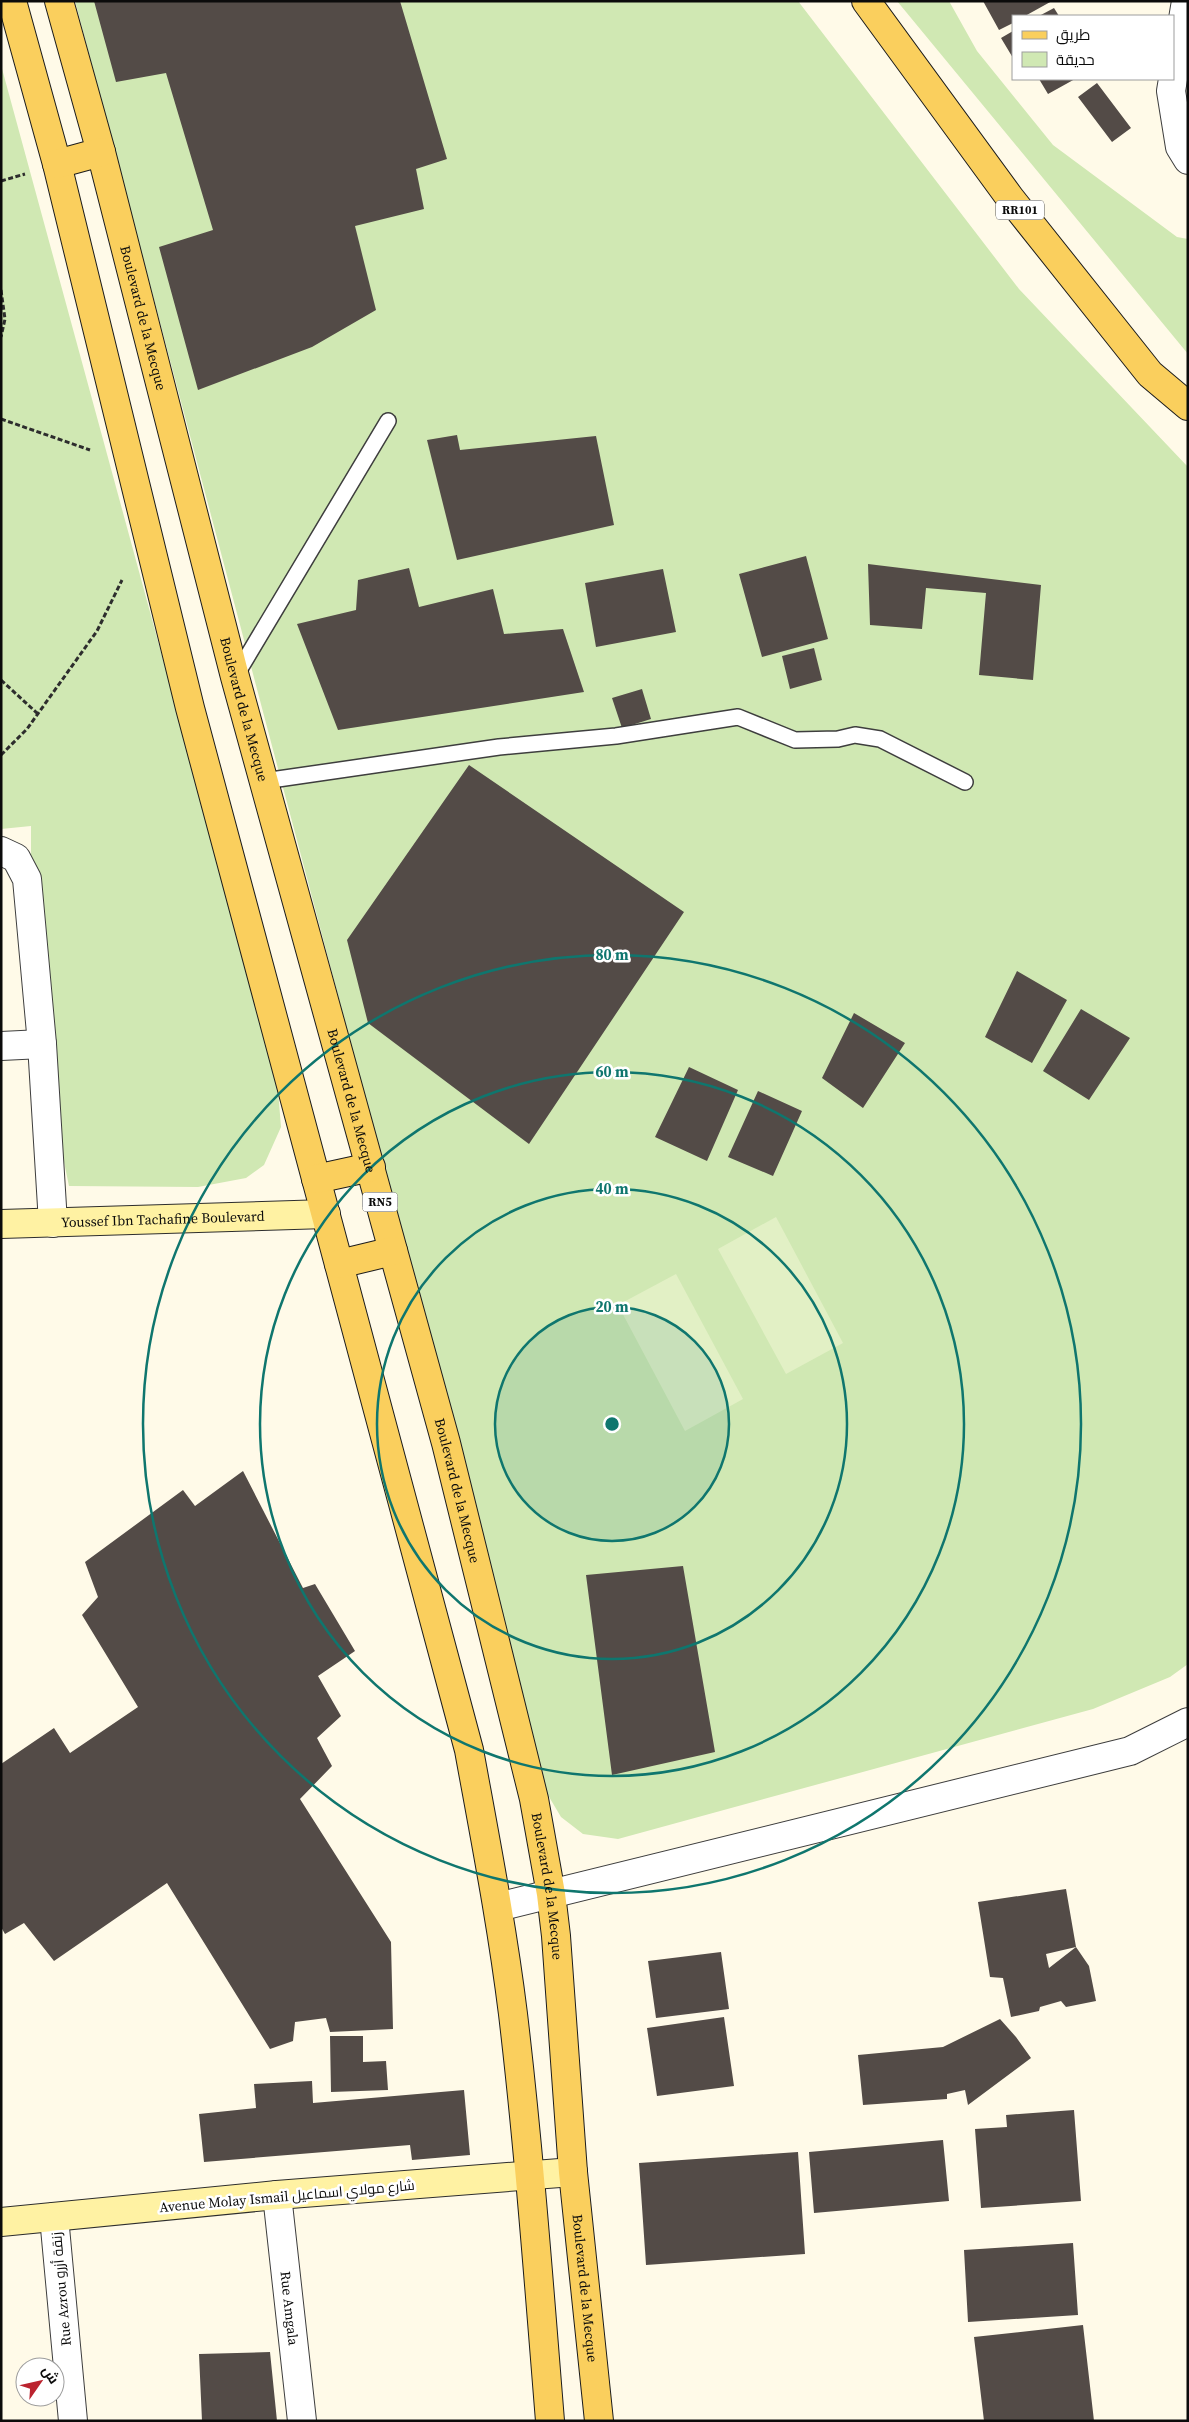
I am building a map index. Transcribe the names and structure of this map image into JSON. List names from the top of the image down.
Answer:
{
  "streets": {
    "main road": ["RR101", "Boulevard de la Mecque", "RN5"],
    "street": [
      "Youssef Ibn Tachafine Boulevard",
      "Avenue Molay Ismail شارع مولاي اسماعيل",
      "Rue Azrou زنقة أزرو",
      "Rue Amgala"
    ]
  },
  "crossings": [
    ["Boulevard de la Mecque", "Avenue Molay Ismail شارع مولاي اسماعيل"],
    ["Avenue Molay Ismail شارع مولاي اسماعيل", "Rue Azrou زنقة أزرو"],
    ["Avenue Molay Ismail شارع مولاي اسماعيل", "Rue Amgala"]
  ],
  "legend": ["طريق", "حديقة"],
  "north": "top right",
  "rings": [
    "80 m",
    "60 m",
    "40 m",
    "20 m"
  ]
}
